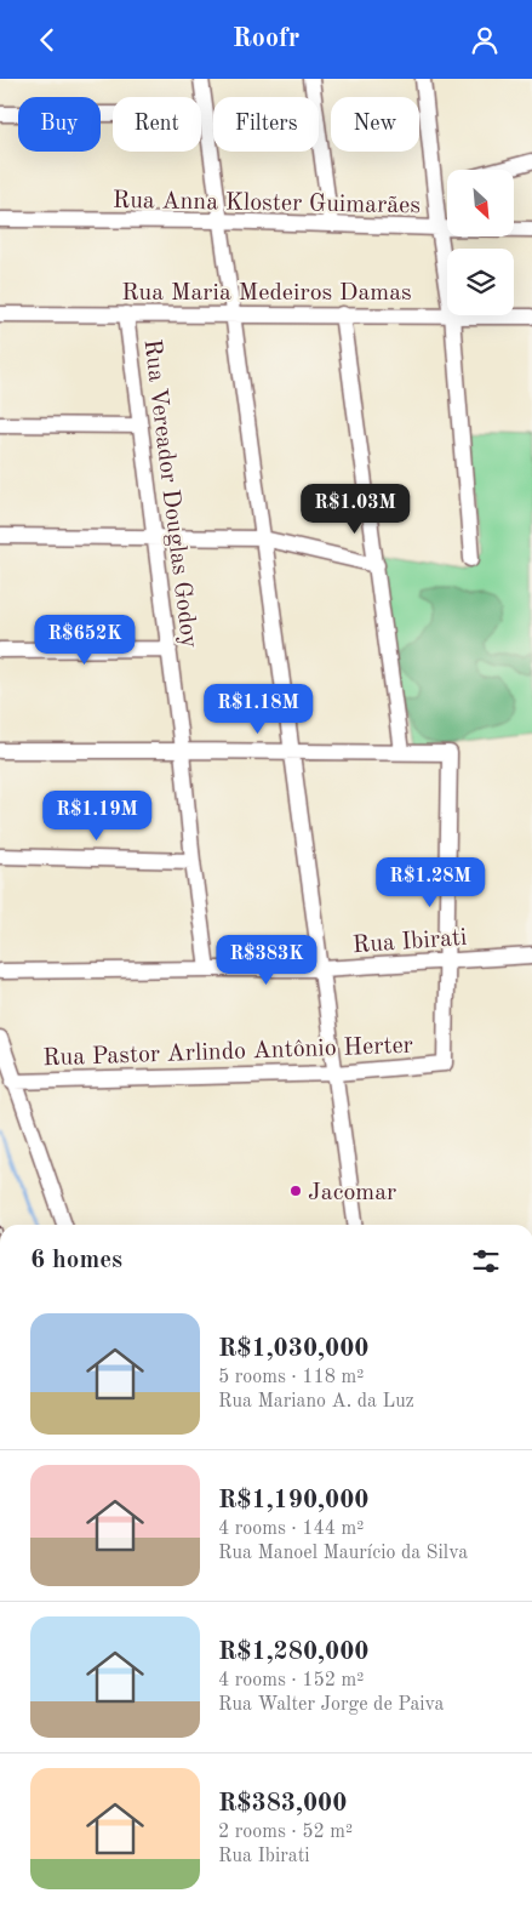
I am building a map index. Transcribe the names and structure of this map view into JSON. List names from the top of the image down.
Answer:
{
  "streets": {
    "street": [
      "Rua Anna Kloster Guimarães",
      "Rua Maria Medeiros Damas",
      "Rua Vereador Douglas Godoy",
      "Rua Ibirati",
      "Rua Pastor Arlindo Antônio Herter"
    ]
  },
  "crossings": [
    ["Rua Maria Medeiros Damas", "Rua Vereador Douglas Godoy"],
    ["Rua Vereador Douglas Godoy", "Rua Ibirati"],
    ["Rua Ibirati", "Rua Pastor Arlindo Antônio Herter"]
  ],
  "places": ["Jacomar"],
  "north": "bottom right",
  "page": {
    "header": "Roofr",
    "chip": [
      "Buy",
      "Rent",
      "Filters",
      "New"
    ],
    "price": [
      "R$1.03M",
      "R$652K",
      "R$1.18M",
      "R$1.19M",
      "R$1.28M",
      "R$383K"
    ],
    "heading": "6 homes",
    "list": [
      {
        "name": "R$1,030,000",
        "note": "5 rooms · 118 m² · Rua Mariano A. da Luz"
      },
      {
        "name": "R$1,190,000",
        "note": "4 rooms · 144 m² · Rua Manoel Maurício da Silva"
      },
      {
        "name": "R$1,280,000",
        "note": "4 rooms · 152 m² · Rua Walter Jorge de Paiva"
      },
      {
        "name": "R$383,000",
        "note": "2 rooms · 52 m² · Rua Ibirati"
      }
    ]
  }
}
